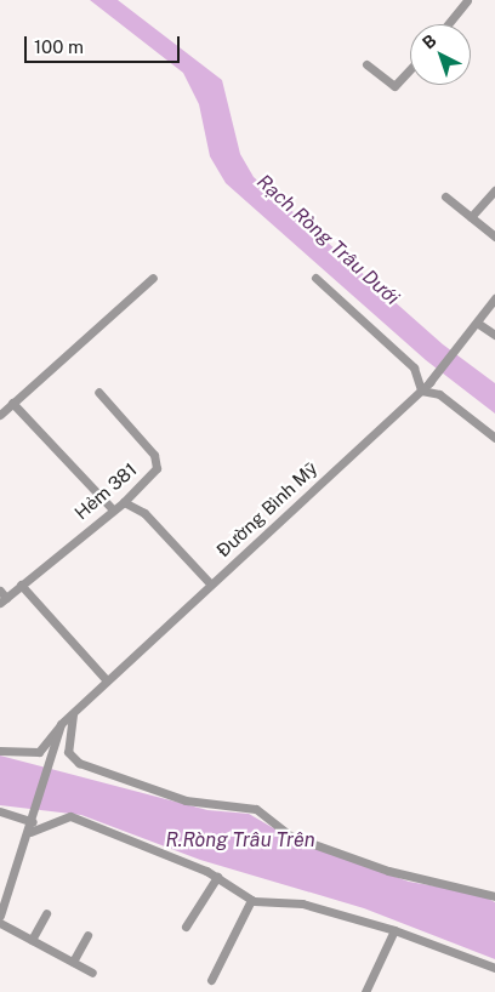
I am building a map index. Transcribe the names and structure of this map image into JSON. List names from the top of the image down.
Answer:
{
  "streets": {
    "street": ["Hẻm 381", "Đường Bình Mỹ"]
  },
  "water": ["Rạch Ròng Trâu Dưới", "R.Ròng Trâu Trên"],
  "scale_bar": "100 m",
  "north": "top left"
}
